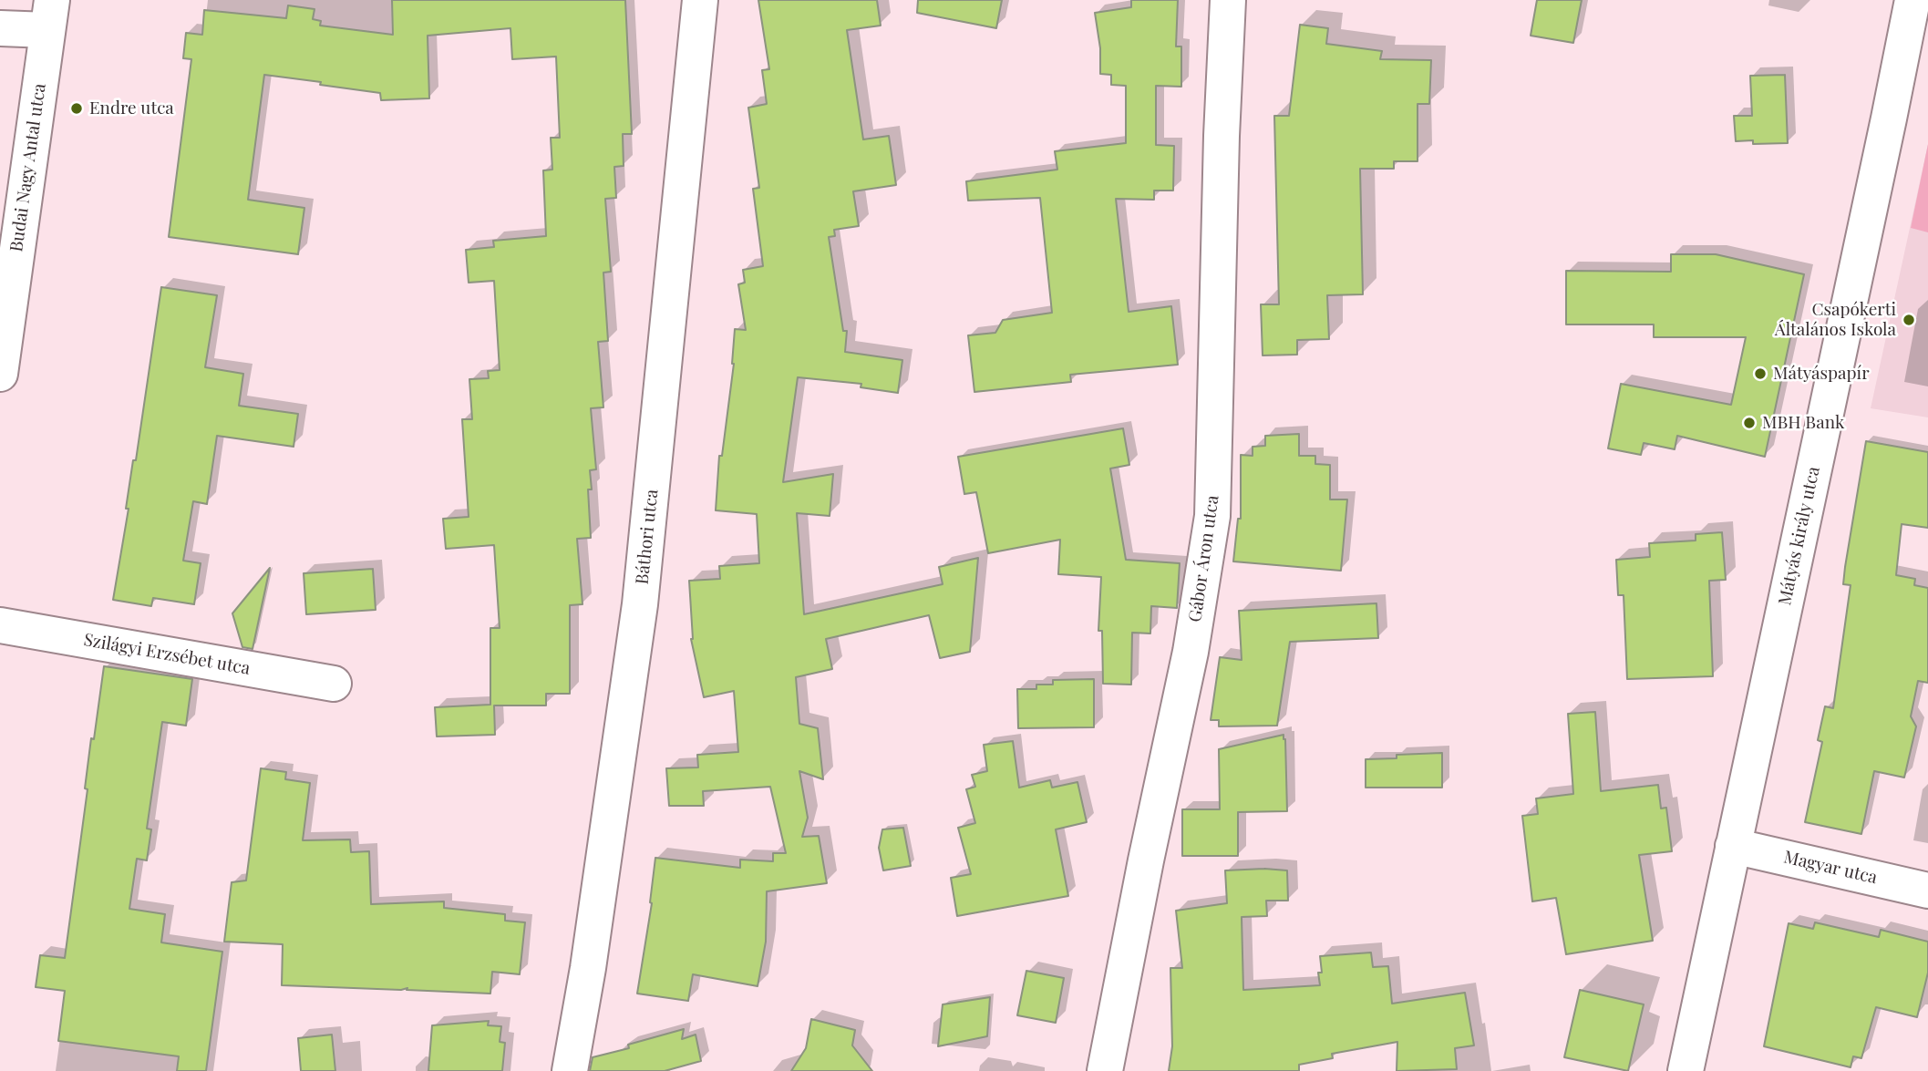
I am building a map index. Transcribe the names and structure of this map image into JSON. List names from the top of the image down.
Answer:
{
  "streets": {
    "street": [
      "Budai Nagy Antal utca",
      "Mátyás király utca",
      "Báthori utca",
      "Gábor Áron utca",
      "Szilágyi Erzsébet utca",
      "Magyar utca"
    ]
  },
  "crossings": [
    ["Mátyás király utca", "Magyar utca"]
  ],
  "places": [
    "Endre utca",
    "Csapókerti Általános Iskola",
    "Mátyáspapír",
    "MBH Bank"
  ]
}
